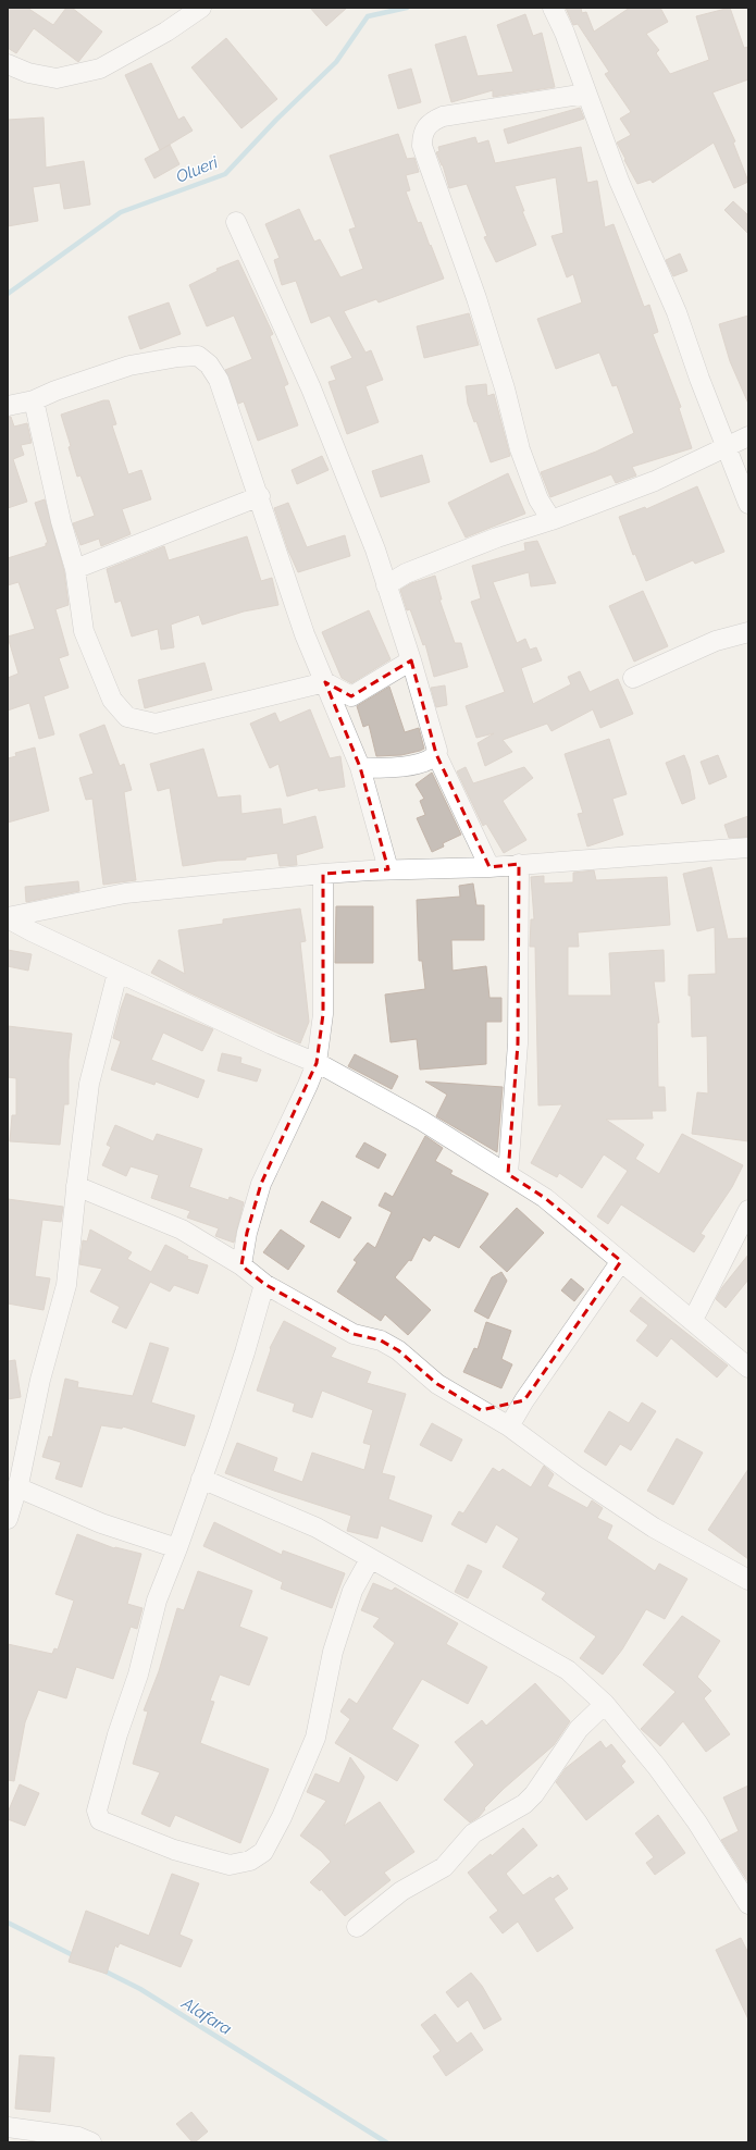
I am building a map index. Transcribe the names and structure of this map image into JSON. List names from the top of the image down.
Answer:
{
  "water": ["Olueri", "Alafara"]
}
